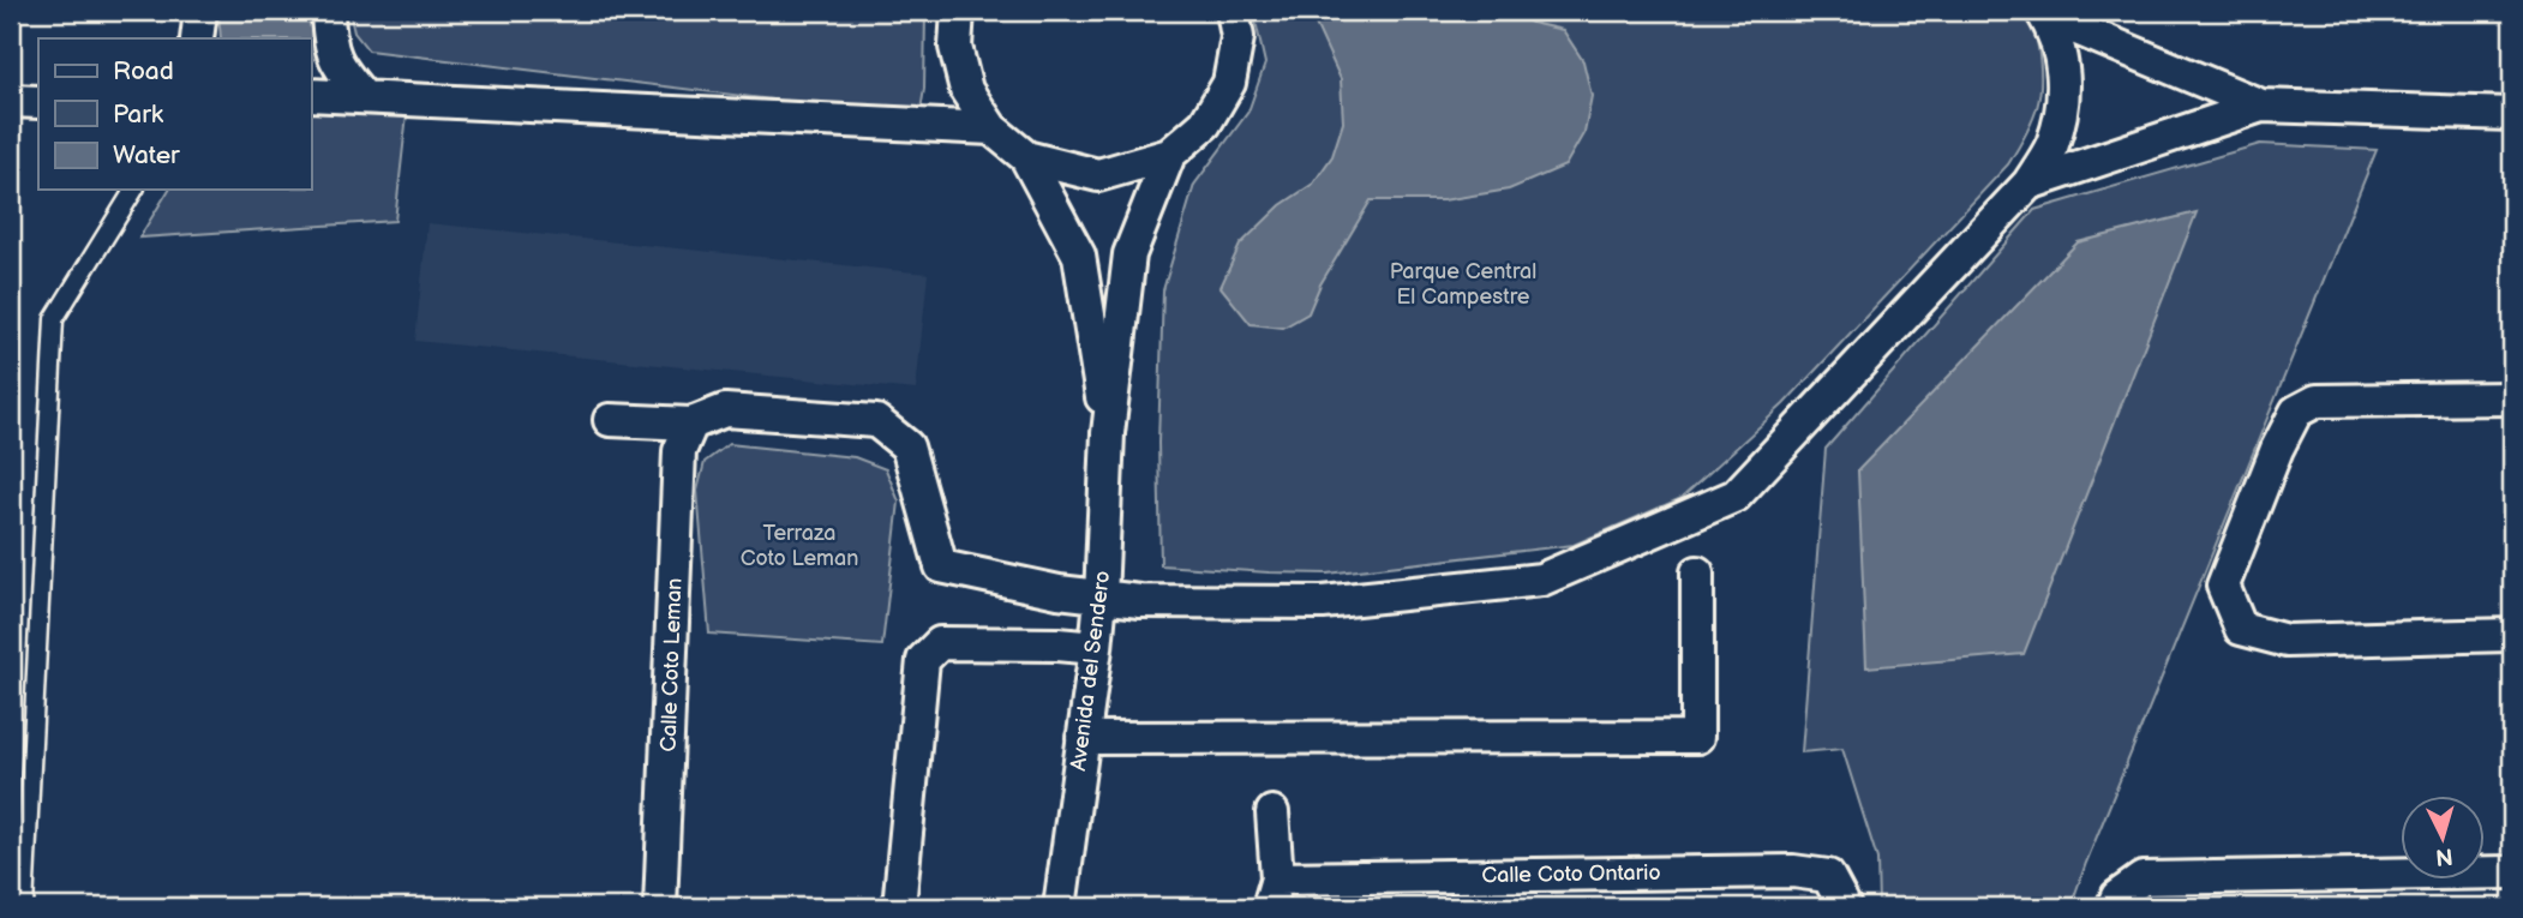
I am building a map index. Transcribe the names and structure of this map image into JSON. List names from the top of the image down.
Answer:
{
  "streets": {
    "street": ["Calle Coto Leman", "Avenida del Sendero", "Calle Coto Ontario"]
  },
  "parks": ["Parque Central El Campestre", "Terraza Coto Leman"],
  "legend": ["Road", "Park", "Water"],
  "north": "bottom"
}
